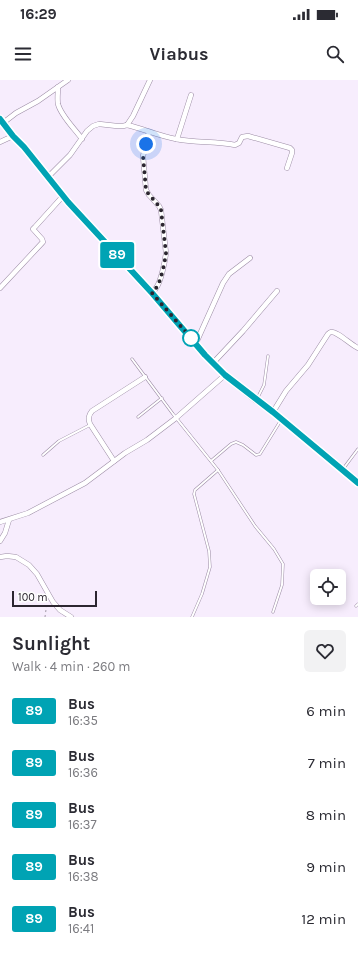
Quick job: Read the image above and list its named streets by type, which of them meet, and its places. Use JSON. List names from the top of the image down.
{
  "lines": ["bus line 89"],
  "scale_bar": "100 m",
  "page": {
    "status": "16:29",
    "header": "Viabus",
    "on_map": "89",
    "scale": "100 m",
    "heading": ["Sunlight", "Walk · 4 min · 260 m"],
    "list": [
      {
        "mark": "89",
        "name": "Bus",
        "note": "16:35",
        "value": "6 min"
      },
      {
        "mark": "89",
        "name": "Bus",
        "note": "16:36",
        "value": "7 min"
      },
      {
        "mark": "89",
        "name": "Bus",
        "note": "16:37",
        "value": "8 min"
      },
      {
        "mark": "89",
        "name": "Bus",
        "note": "16:38",
        "value": "9 min"
      },
      {
        "mark": "89",
        "name": "Bus",
        "note": "16:41",
        "value": "12 min"
      }
    ]
  }
}
